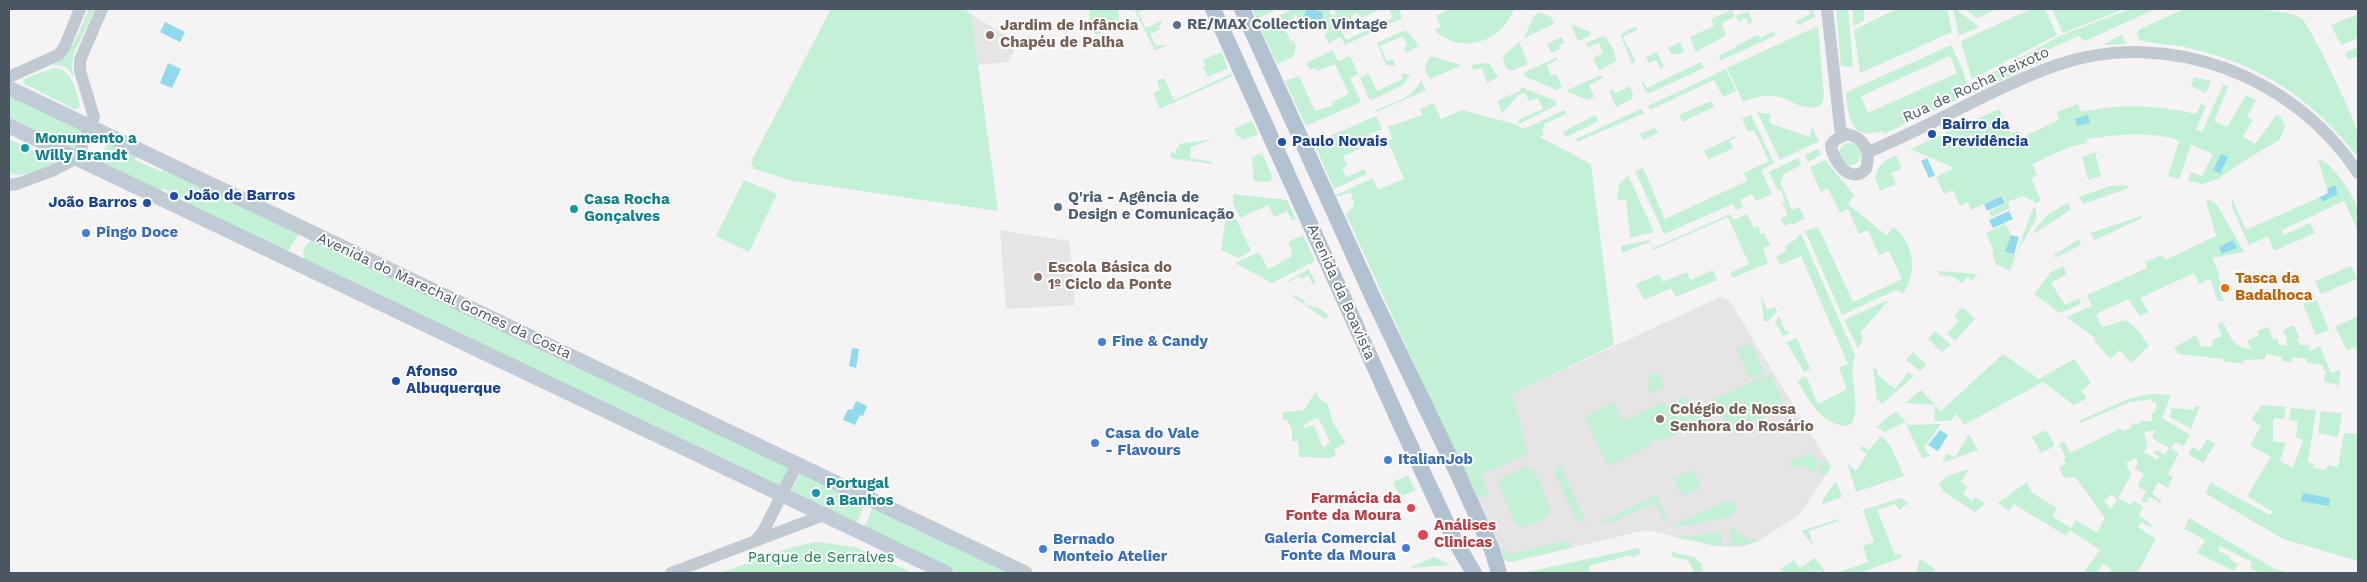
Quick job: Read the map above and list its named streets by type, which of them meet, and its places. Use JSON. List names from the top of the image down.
{
  "streets": {
    "main road": ["Avenida da Boavista", "Avenida do Marechal Gomes da Costa"],
    "street": ["Rua de Rocha Peixoto"]
  },
  "parks": ["Parque de Serralves"],
  "places": [
    "RE/MAX Collection Vintage",
    "Jardim de Infância Chapéu de Palha",
    "Bairro da Previdência",
    "Paulo Novais",
    "Monumento a Willy Brandt",
    "João de Barros",
    "João Barros",
    "Q'ria - Agência de Design e Comunicação",
    "Casa Rocha Gonçalves",
    "Pingo Doce",
    "Escola Básica do 1º Ciclo da Ponte",
    "Tasca da Badalhoca",
    "Fine & Candy",
    "Afonso Albuquerque",
    "Colégio de Nossa Senhora do Rosário",
    "Casa do Vale - Flavours",
    "ItalianJob",
    "Portugal a Banhos",
    "Farmácia da Fonte da Moura",
    "Análises Clinicas",
    "Galeria Comercial Fonte da Moura",
    "Bernado Monteio Atelier"
  ]
}
